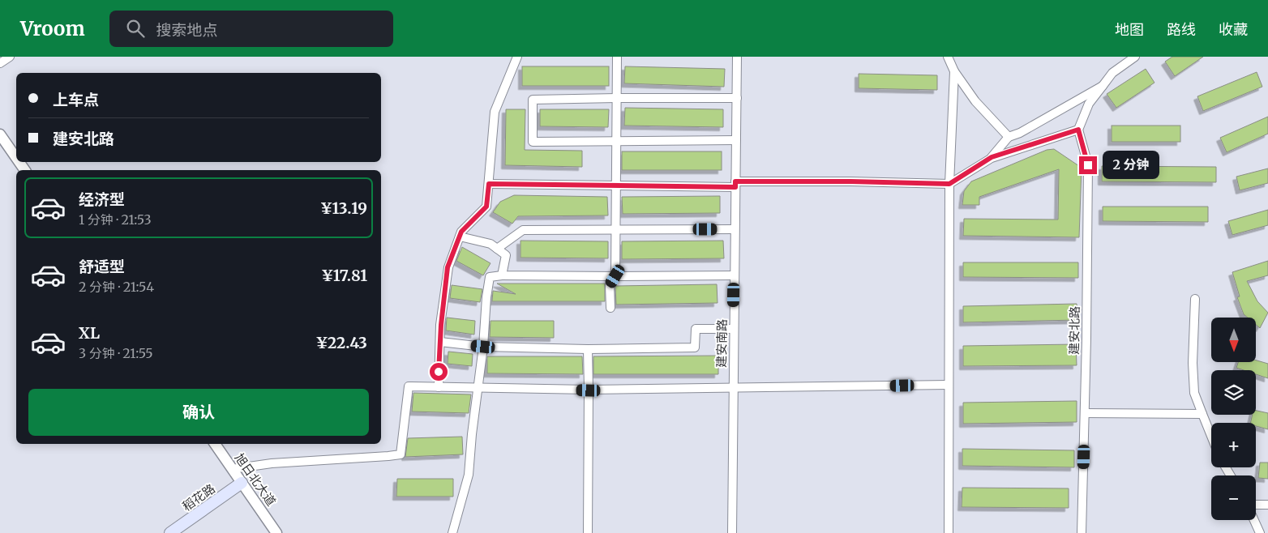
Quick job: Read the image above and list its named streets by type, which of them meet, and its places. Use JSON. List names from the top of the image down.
{
  "streets": {
    "main road": ["稻花路"],
    "street": ["建安北路", "建安南路", "旭日北大道"]
  },
  "crossings": [
    ["旭日北大道", "稻花路"]
  ],
  "north": "bottom",
  "page": {
    "header": "Vroom",
    "search": "搜索地点",
    "nav": ["地图", "路线", "收藏"],
    "banner": ["上车点", "建安北路"],
    "bubble": "2 分钟",
    "list": [
      {
        "name": "经济型",
        "note": "1 分钟 · 21:53",
        "value": "¥13.19"
      },
      {
        "name": "舒适型",
        "note": "2 分钟 · 21:54",
        "value": "¥17.81"
      },
      {
        "name": "XL",
        "note": "3 分钟 · 21:55",
        "value": "¥22.43"
      }
    ],
    "map_buttons": ["+", "−"],
    "buttons": "确认"
  }
}
